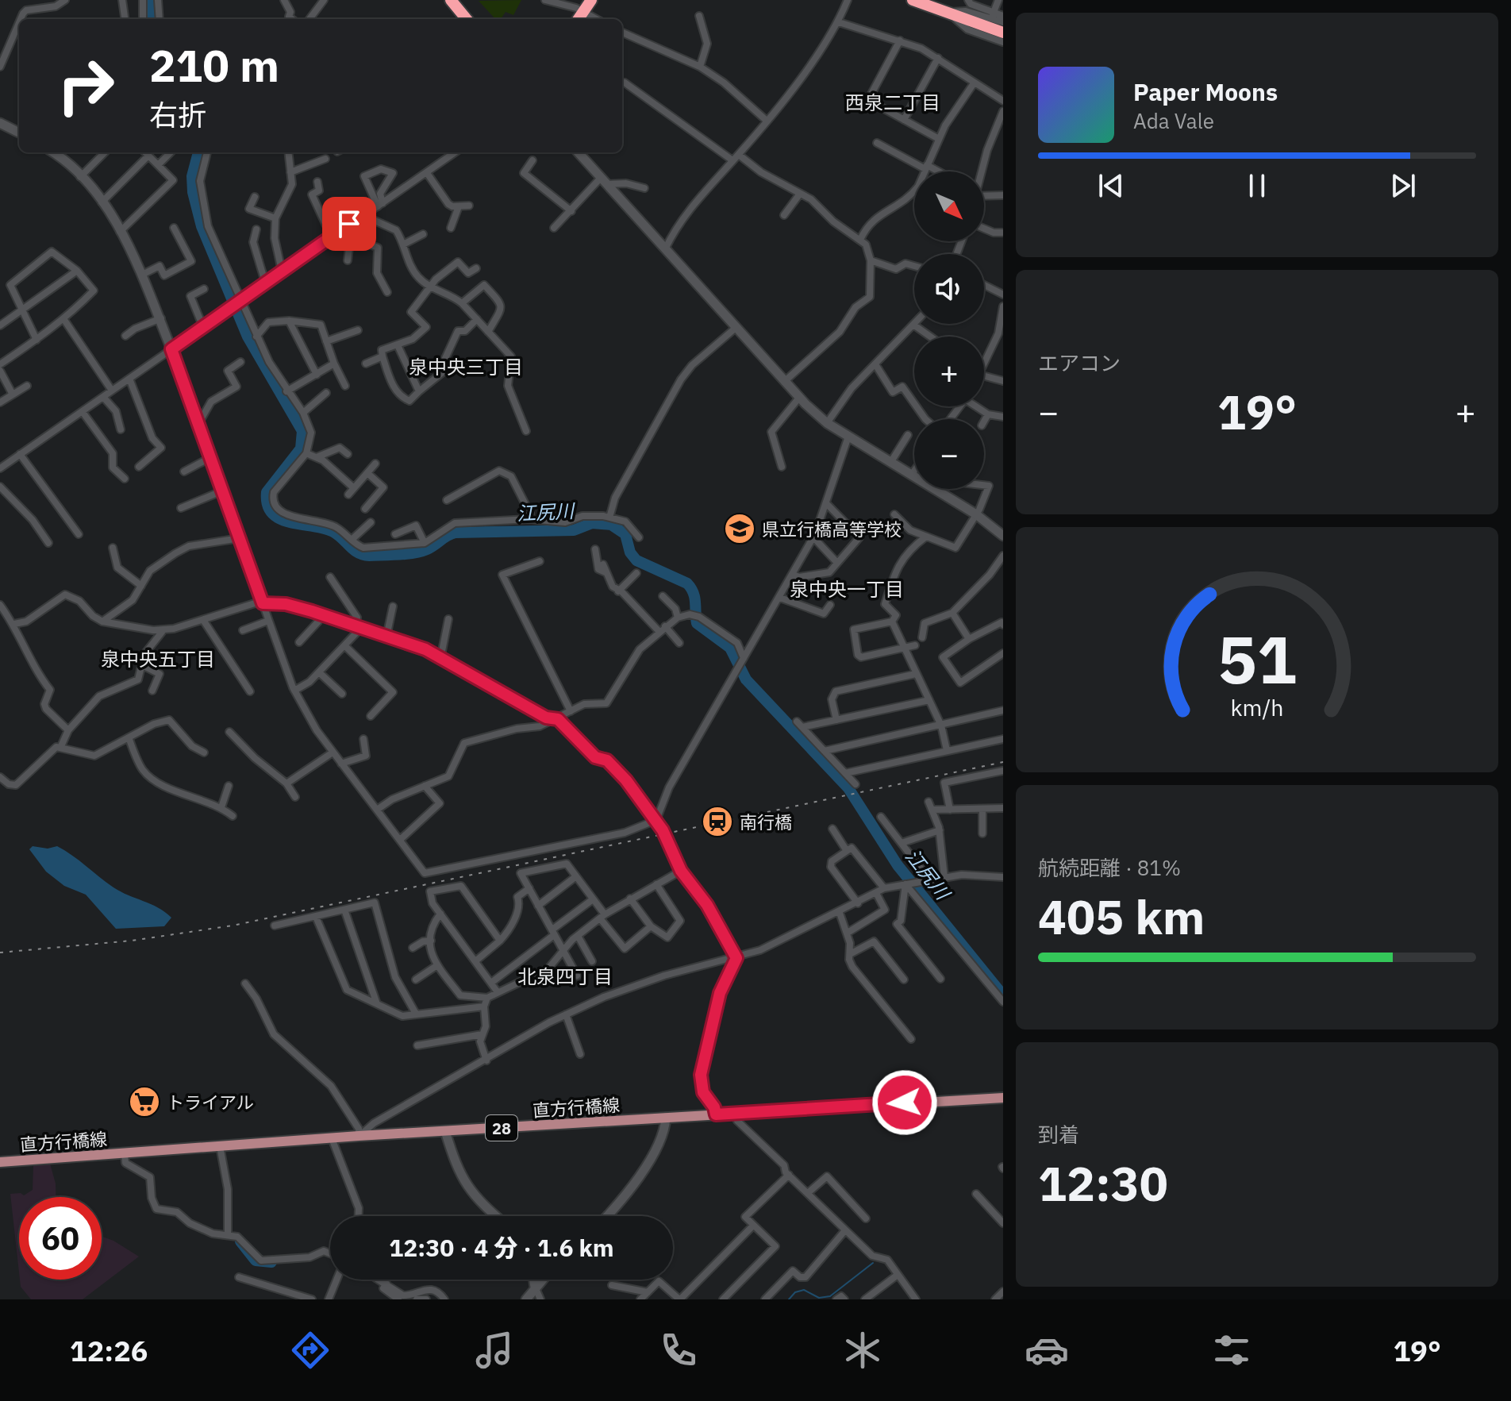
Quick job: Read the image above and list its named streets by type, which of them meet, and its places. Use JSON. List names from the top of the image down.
{
  "streets": {
    "main road": ["直方行橋線", "28"]
  },
  "districts": [
    "西泉二丁目",
    "泉中央三丁目",
    "泉中央一丁目",
    "泉中央五丁目",
    "北泉四丁目"
  ],
  "water": ["江尻川"],
  "places": {
    "school or university": ["県立行橋高等学校"],
    "station": ["南行橋"],
    "supermarket": ["トライアル"]
  },
  "north": "bottom right",
  "page": {
    "turn": ["210 m", "右折"],
    "song": ["Paper Moons", "Ada Vale"],
    "map_buttons": ["+", "−"],
    "tile": [
      "エアコン",
      ["航続距離 · 81%", "405 km"],
      ["到着", "12:30"]
    ],
    "heat": ["−", "19°", "+"],
    "limit": "60",
    "trip": "12:30 · 4 分 · 1.6 km",
    "tabs": ["12:26", "19°"],
    "gauge": ["51", "km/h"]
  }
}
